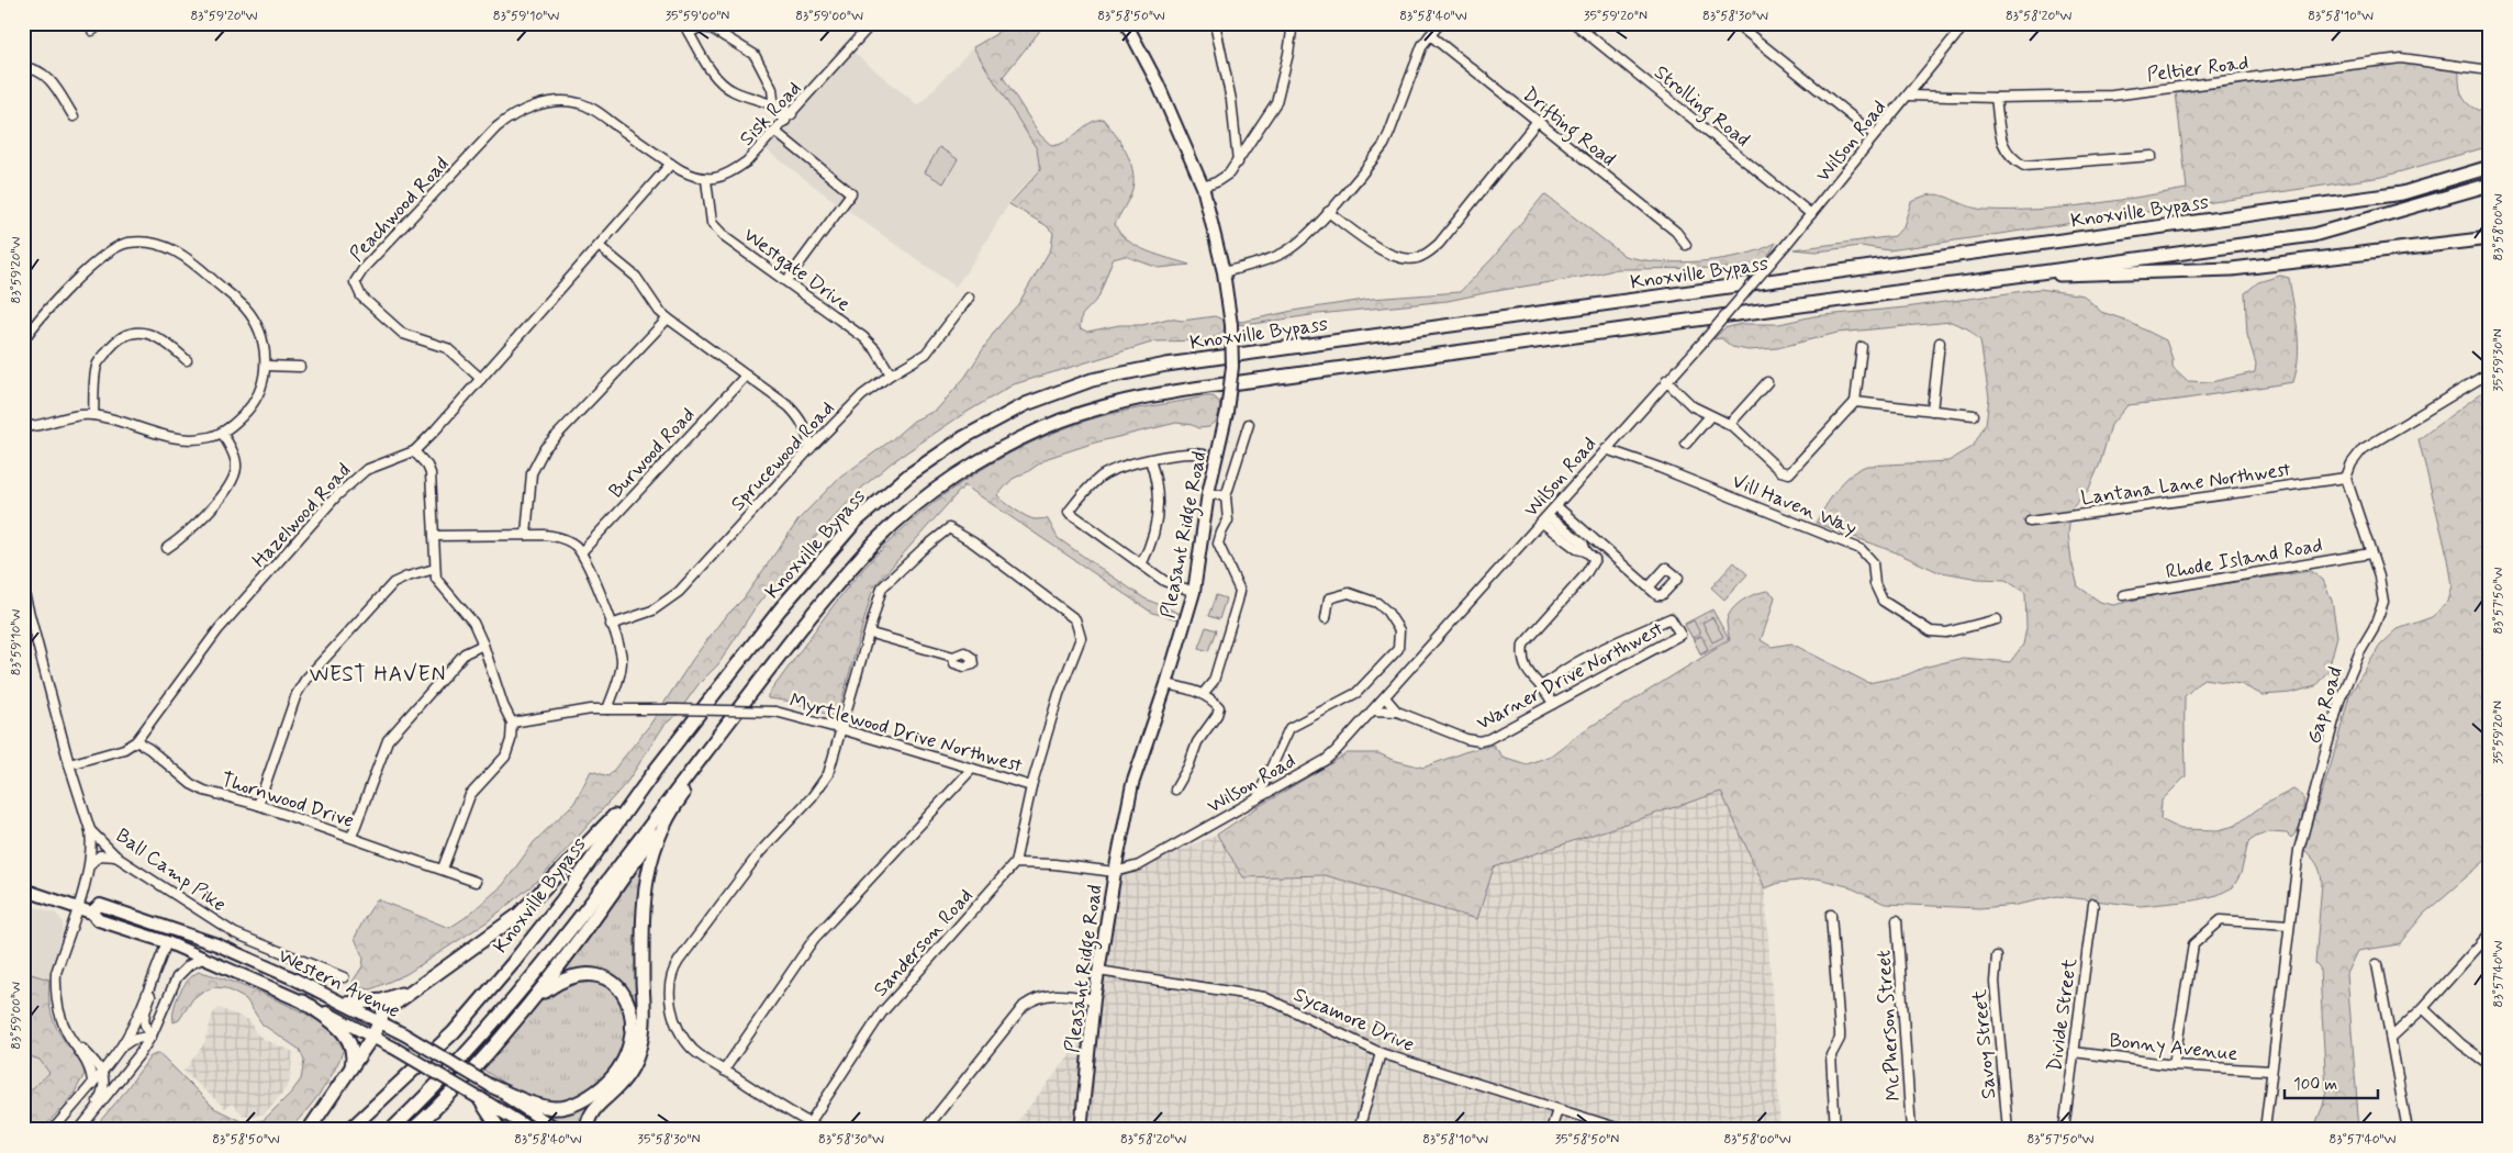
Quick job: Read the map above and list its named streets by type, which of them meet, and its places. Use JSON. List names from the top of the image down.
{
  "streets": {
    "highway": ["Knoxville Bypass"],
    "main road": ["Pleasant Ridge Road", "Western Avenue"],
    "street": [
      "Peltier Road",
      "Strolling Road",
      "Sisk Road",
      "Drifting Road",
      "Wilson Road",
      "Peachwood Road",
      "Westgate Drive",
      "Burwood Road",
      "Sprucewood Road",
      "Lantana Lane Northwest",
      "Vill Haven Way",
      "Hazelwood Road",
      "Rhode Island Road",
      "Warner Drive Northwest",
      "Gap Road",
      "Myrtlewood Drive Northwest",
      "Thornwood Drive",
      "Ball Camp Pike",
      "Sanderson Road",
      "Divide Street",
      "Sycamore Drive",
      "McPherson Street",
      "Savoy Street",
      "Bonny Avenue"
    ]
  },
  "crossings": [
    ["Peltier Road", "Wilson Road"],
    ["Strolling Road", "Wilson Road"],
    ["Sisk Road", "Westgate Drive"],
    ["Wilson Road", "Vill Haven Way"],
    ["Wilson Road", "Pleasant Ridge Road"],
    ["Wilson Road", "Warner Drive Northwest"],
    ["Peachwood Road", "Hazelwood Road"],
    ["Westgate Drive", "Sprucewood Road"],
    ["Lantana Lane Northwest", "Gap Road"],
    ["Hazelwood Road", "Thornwood Drive"],
    ["Hazelwood Road", "Ball Camp Pike"],
    ["Pleasant Ridge Road", "Sycamore Drive"],
    ["Rhode Island Road", "Gap Road"],
    ["Gap Road", "Bonny Avenue"],
    ["Divide Street", "Bonny Avenue"]
  ],
  "districts": ["WEST HAVEN"],
  "scale_bar": "100 m",
  "coordinates": [
    "83°59'20\"W",
    "83°59'10\"W",
    "35°59'00\"N",
    "83°59'00\"W",
    "83°58'50\"W",
    "83°58'40\"W",
    "35°59'20\"N",
    "83°58'30\"W",
    "83°58'20\"W",
    "83°58'10\"W",
    "83°58'00\"W",
    "35°59'30\"N",
    "83°57'50\"W",
    "83°57'40\"W",
    "35°58'30\"N",
    "35°58'50\"N"
  ]
}
